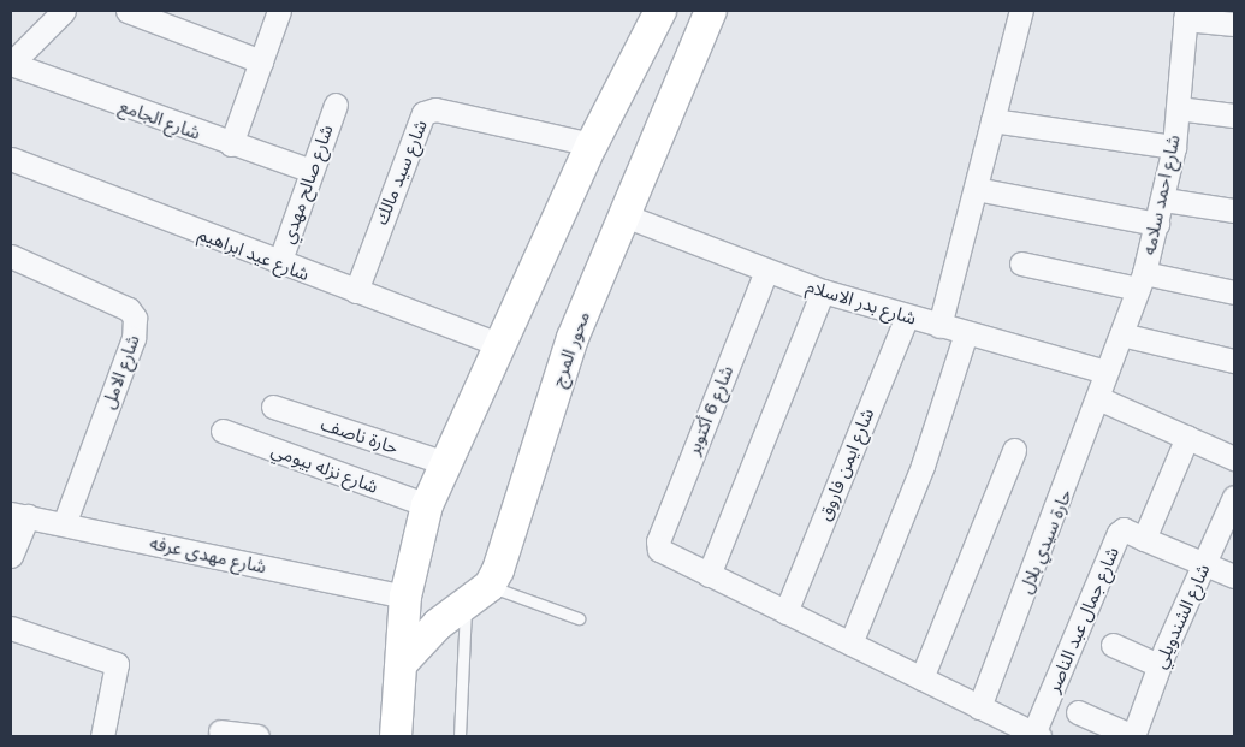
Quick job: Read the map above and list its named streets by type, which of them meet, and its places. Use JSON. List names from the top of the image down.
{
  "streets": {
    "main road": ["محور المرج"],
    "street": [
      "شارع الجامع",
      "شارع سيد مالك",
      "شارع صالح مهدي",
      "شارع احمد سلامه",
      "شارع عيد ابراهيم",
      "شارع بدر الاسلام",
      "شارع الامل",
      "شارع 6 أكتوبر",
      "حارة ناصف",
      "شارع ايمن فاروق",
      "شارع نزله بيومي",
      "حارة سيدي بلال",
      "شارع مهدى عرفه",
      "شارع الشندويلي",
      "شارع جمال عبد الناصر"
    ]
  },
  "crossings": [
    ["شارع الجامع", "شارع صالح مهدي"],
    ["شارع سيد مالك", "شارع عيد ابراهيم"],
    ["شارع صالح مهدي", "شارع عيد ابراهيم"],
    ["شارع احمد سلامه", "شارع بدر الاسلام"],
    ["شارع احمد سلامه", "حارة سيدي بلال"],
    ["شارع بدر الاسلام", "محور المرج"],
    ["شارع بدر الاسلام", "شارع 6 أكتوبر"],
    ["شارع بدر الاسلام", "شارع ايمن فاروق"],
    ["شارع بدر الاسلام", "حارة سيدي بلال"],
    ["شارع الامل", "شارع مهدى عرفه"]
  ]
}
